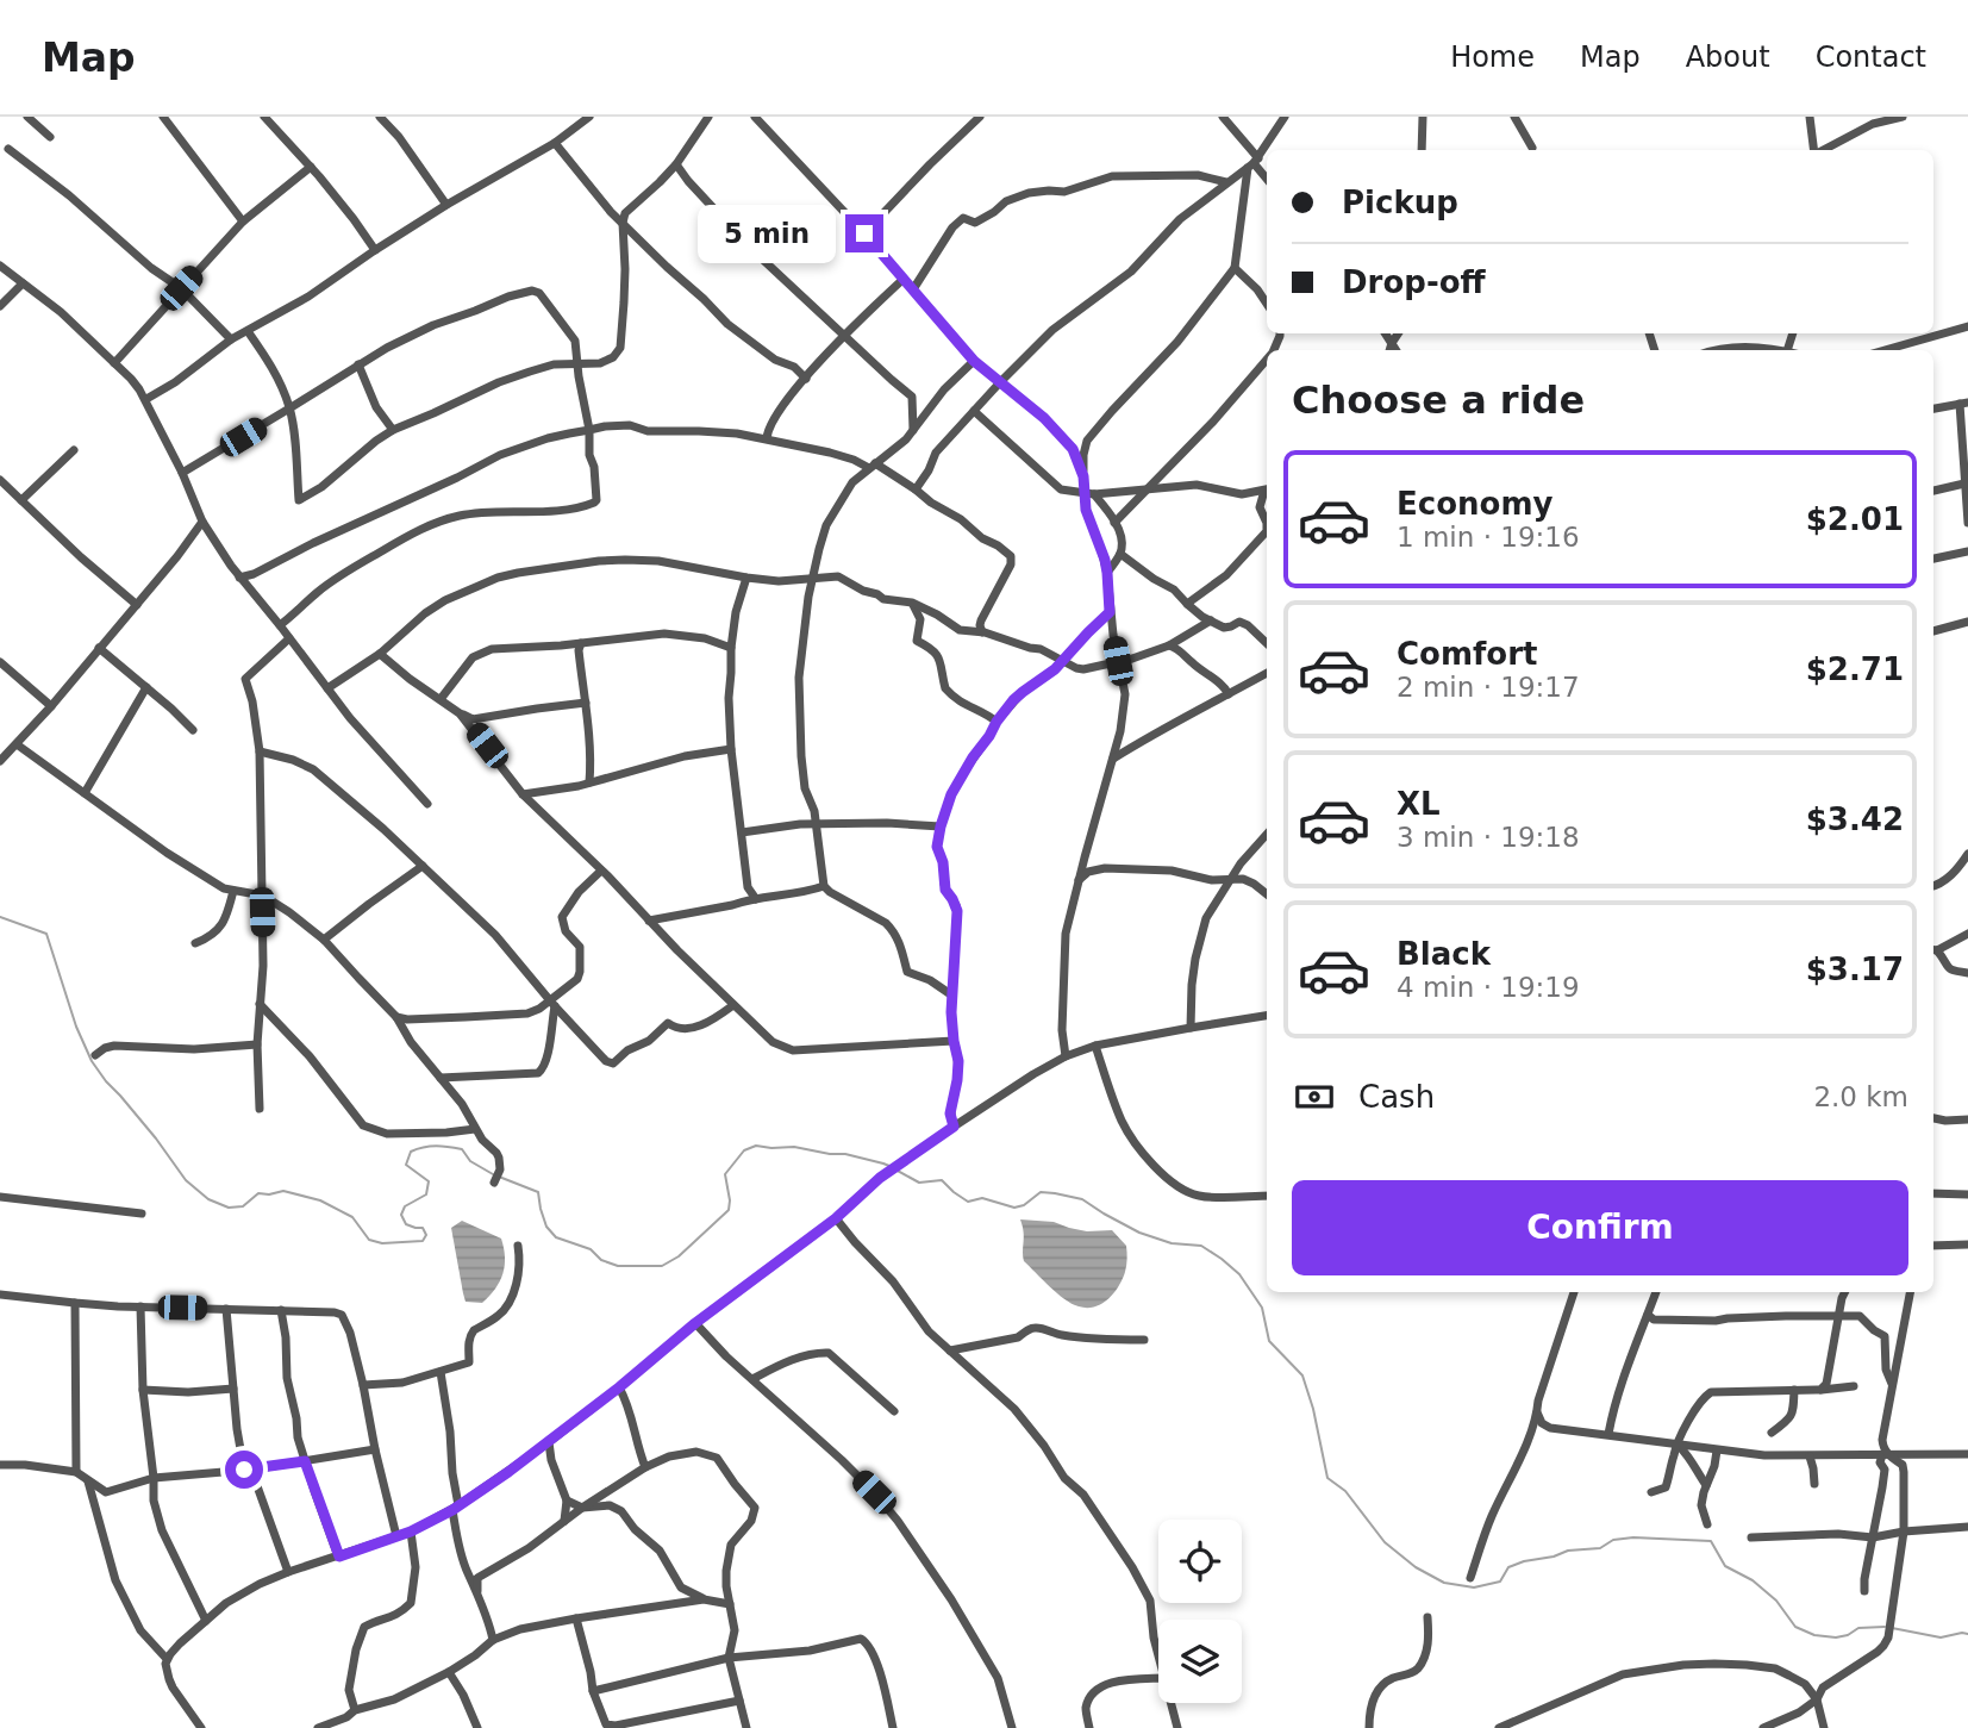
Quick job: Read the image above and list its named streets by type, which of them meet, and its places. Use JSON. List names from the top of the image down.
{
  "page": {
    "header": "Map",
    "nav": [
      "Home",
      "Map",
      "About",
      "Contact"
    ],
    "banner": ["Pickup", "Drop-off"],
    "bubble": "5 min",
    "heading": "Choose a ride",
    "list": [
      {
        "name": "Economy",
        "note": "1 min · 19:16",
        "value": "$2.01"
      },
      {
        "name": "Comfort",
        "note": "2 min · 19:17",
        "value": "$2.71"
      },
      {
        "name": "XL",
        "note": "3 min · 19:18",
        "value": "$3.42"
      },
      {
        "name": "Black",
        "note": "4 min · 19:19",
        "value": "$3.17"
      }
    ],
    "pay": ["Cash", "2.0 km"],
    "buttons": "Confirm"
  }
}
